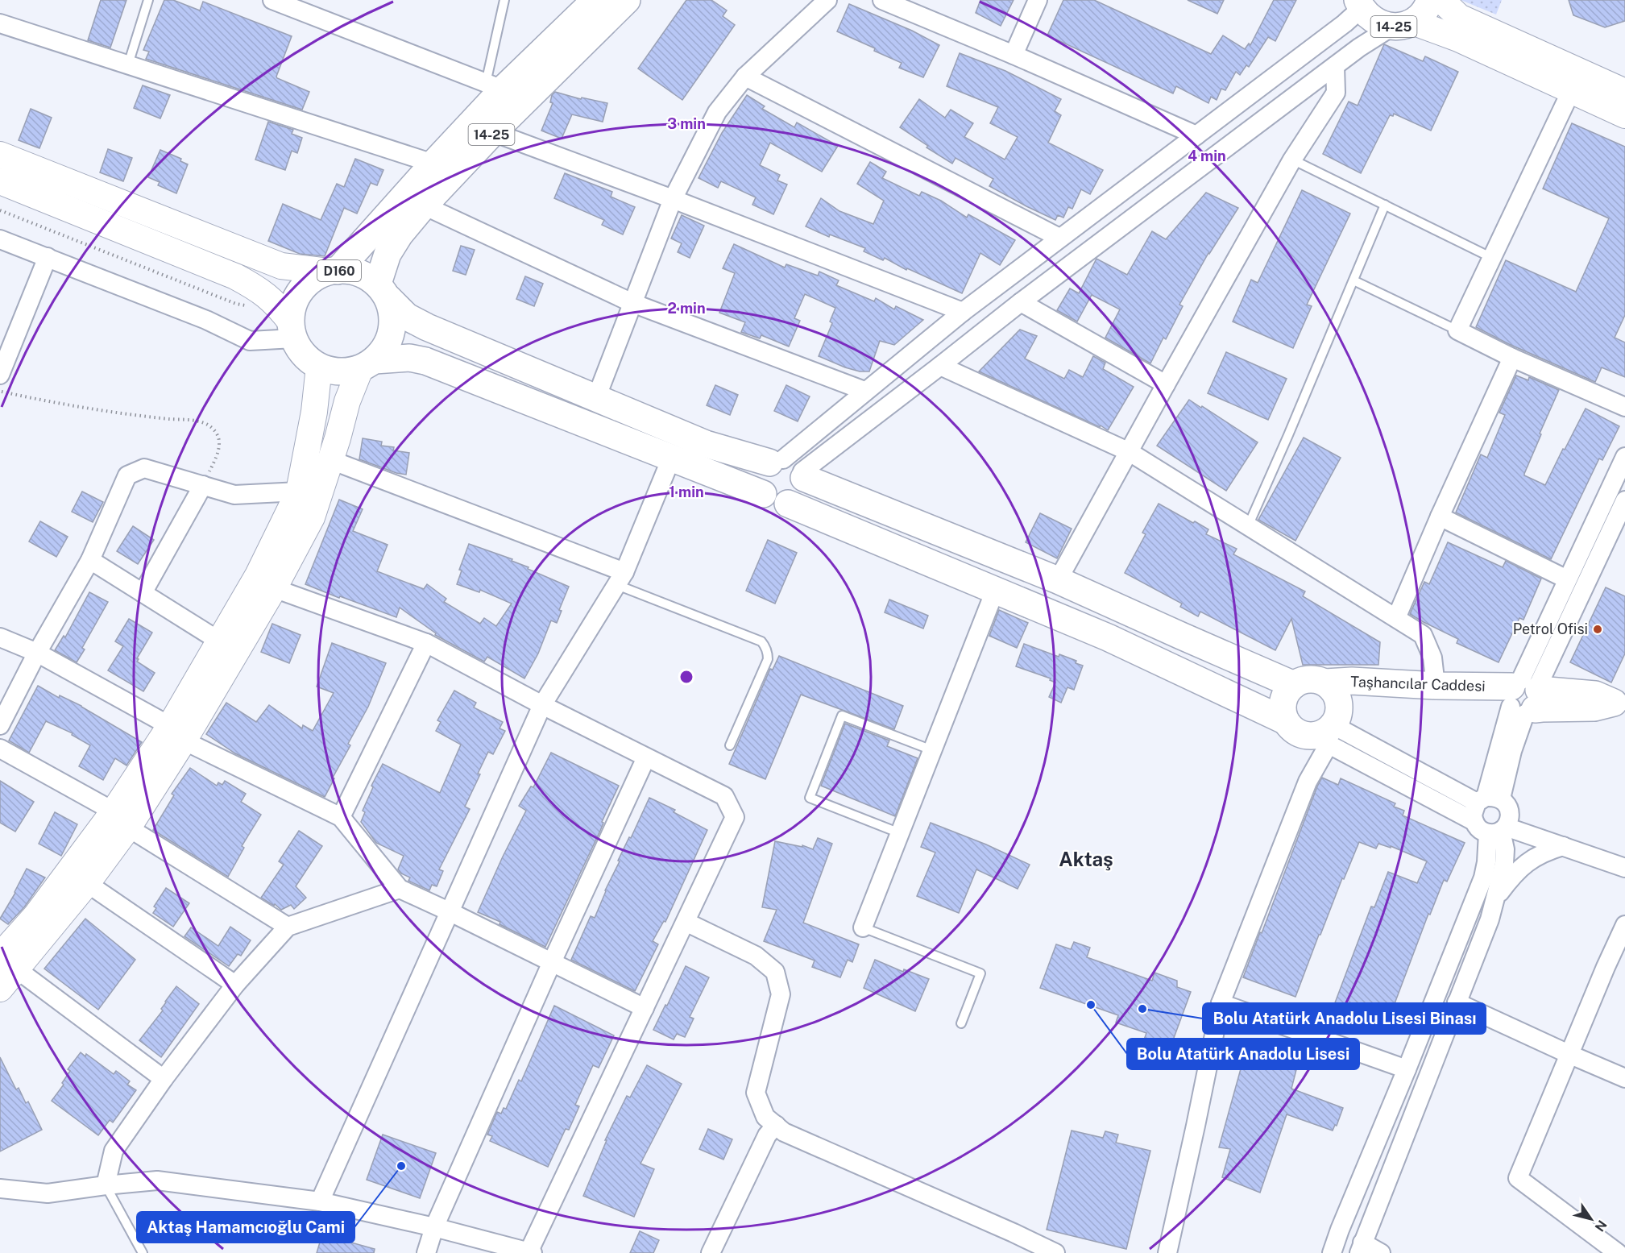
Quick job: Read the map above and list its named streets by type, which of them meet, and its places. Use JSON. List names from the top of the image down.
{
  "streets": {
    "main road": ["14-25", "D160", "Taşhancılar Caddesi"]
  },
  "crossings": [
    ["14-25", "D160"]
  ],
  "districts": ["Aktaş"],
  "places": [
    "Petrol Ofisi",
    "Bolu Atatürk Anadolu Lisesi",
    "Bolu Atatürk Anadolu Lisesi Binası",
    "Aktaş Hamamcıoğlu Cami"
  ],
  "north": "bottom right",
  "rings": [
    "3 min",
    "4 min",
    "2 min",
    "1 min"
  ]
}
